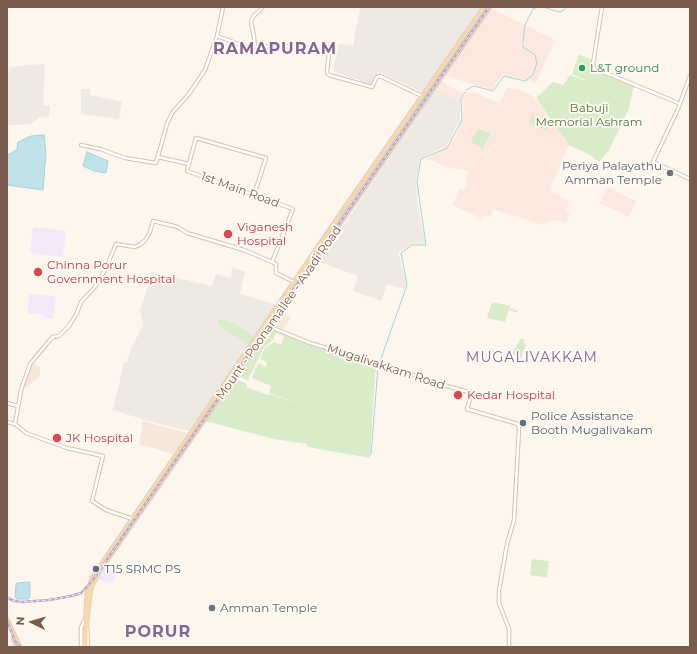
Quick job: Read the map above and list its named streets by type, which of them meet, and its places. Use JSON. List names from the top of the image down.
{
  "streets": {
    "main road": ["Mount - Poonamallee - Avadi Road"],
    "street": ["1st Main Road", "Mugalivakkam Road"]
  },
  "crossings": [
    ["Mount - Poonamallee - Avadi Road", "Mugalivakkam Road"]
  ],
  "districts": ["RAMAPURAM", "MUGALIVAKKAM", "PORUR"],
  "parks": ["Babuji Memorial Ashram"],
  "places": [
    "L&T ground",
    "Periya Palayathu Amman Temple",
    "Viganesh Hospital",
    "Chinna Porur Government Hospital",
    "Kedar Hospital",
    "Police Assistance Booth Mugalivakam",
    "JK Hospital",
    "T15 SRMC PS",
    "Amman Temple"
  ],
  "north": "left"
}
